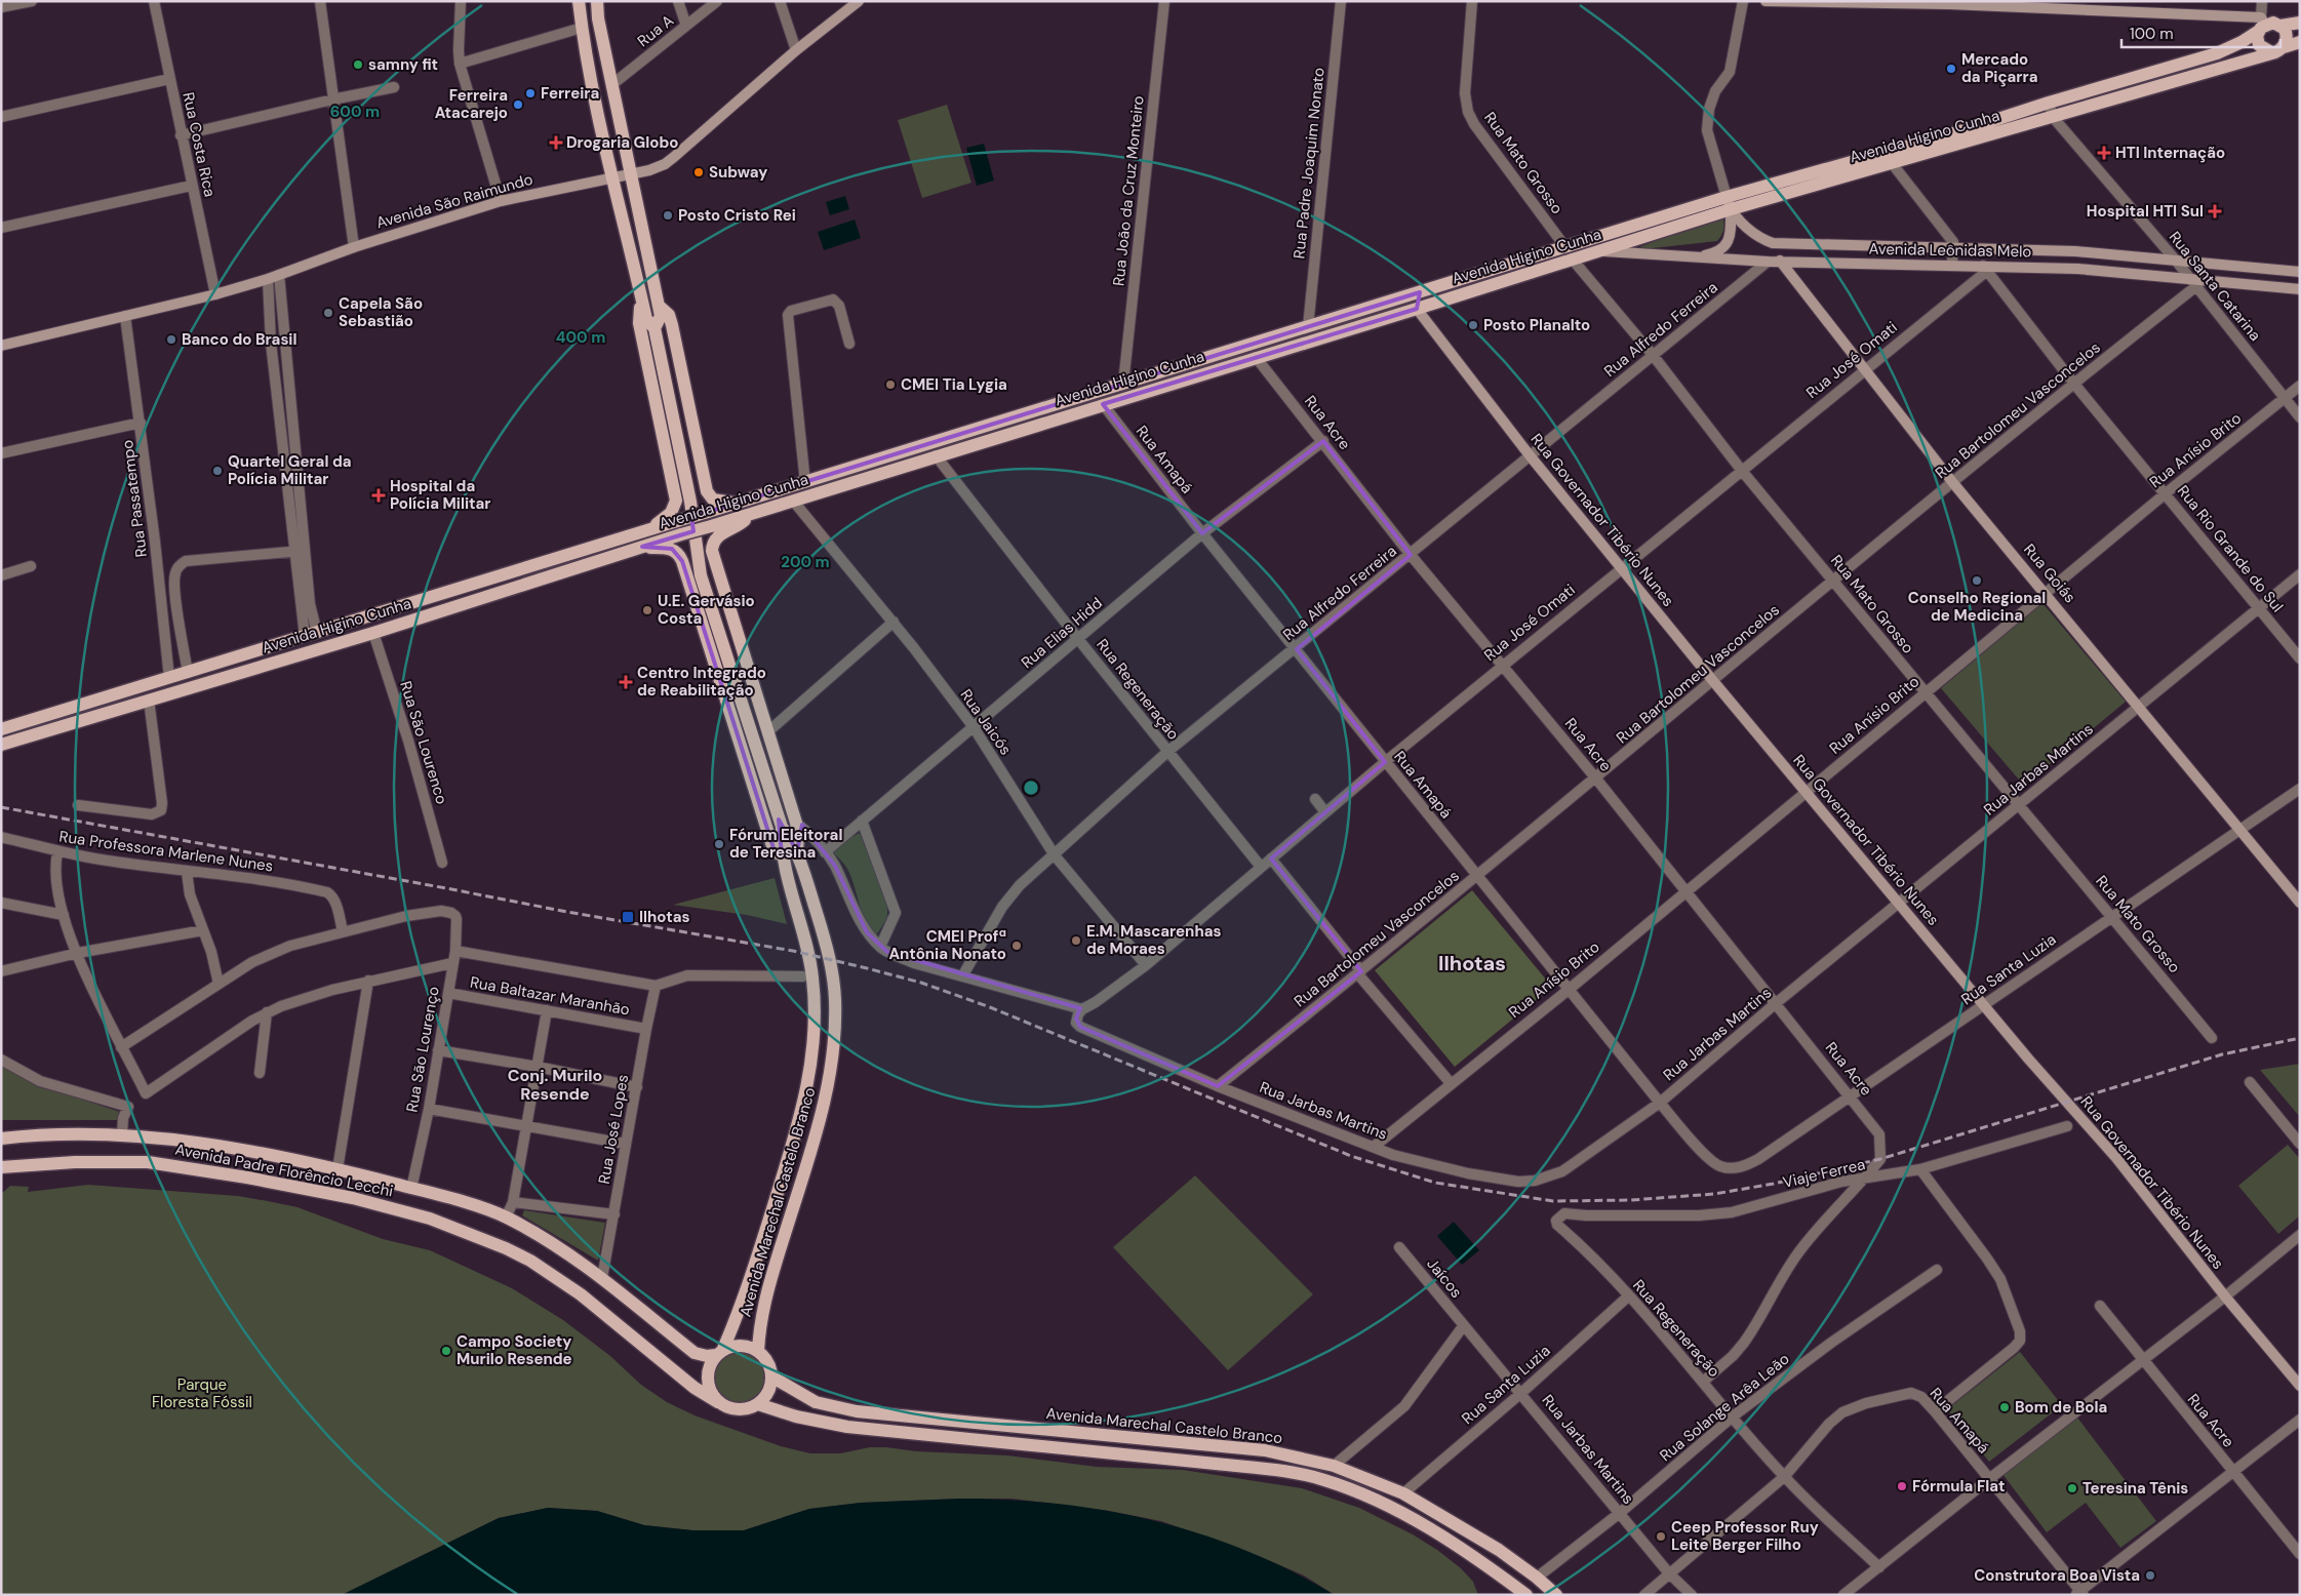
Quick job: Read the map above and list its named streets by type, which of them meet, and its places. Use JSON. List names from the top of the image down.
{
  "streets": {
    "main road": ["Avenida Higino Cunha", "Avenida Padre Florêncio Lecchi", "Avenida Marechal Castelo Branco"],
    "street": [
      "Rua A",
      "Rua Costa Rica",
      "Rua Padre Joaquim Nonato",
      "Rua Mato Grosso",
      "Rua João da Cruz Monteiro",
      "Avenida São Raimundo",
      "Avenida Leônidas Melo",
      "Rua Santa Catarina",
      "Rua Alfredo Ferreira",
      "Rua José Omati",
      "Rua Bartolomeu Vasconcelos",
      "Rua Acre",
      "Rua Anísio Brito",
      "Rua Amapá",
      "Rua Passatempo",
      "Rua Governador Tibério Nunes",
      "Rua Rio Grande do Sul",
      "Rua Goiás",
      "Rua Elias Hidd",
      "Rua Regeneração",
      "Rua Jaicós",
      "Rua São Lourenco",
      "Rua Jarbas Martins",
      "Rua Professora Marlene Nunes",
      "Rua Santa Luzia",
      "Rua Baltazar Maranhão",
      "Rua São Lourenço",
      "Rua José Lopes",
      "Viaje Ferrea",
      "Jaícos",
      "Rua Solange Arêa Leão"
    ]
  },
  "crossings": [
    ["Avenida Higino Cunha", "Rua Padre Joaquim Nonato"],
    ["Avenida Higino Cunha", "Rua Mato Grosso"],
    ["Avenida Higino Cunha", "Rua João da Cruz Monteiro"],
    ["Avenida Higino Cunha", "Avenida Leônidas Melo"],
    ["Avenida Higino Cunha", "Rua Santa Catarina"],
    ["Avenida Higino Cunha", "Rua Acre"],
    ["Avenida Higino Cunha", "Rua Amapá"],
    ["Avenida Higino Cunha", "Rua Passatempo"],
    ["Avenida Higino Cunha", "Rua Governador Tibério Nunes"],
    ["Avenida Higino Cunha", "Rua Regeneração"],
    ["Avenida Higino Cunha", "Rua Jaicós"],
    ["Avenida Higino Cunha", "Rua São Lourenco"],
    ["Rua Costa Rica", "Avenida São Raimundo"],
    ["Rua Mato Grosso", "Rua Alfredo Ferreira"],
    ["Rua Mato Grosso", "Rua José Omati"],
    ["Rua Mato Grosso", "Rua Bartolomeu Vasconcelos"],
    ["Rua Mato Grosso", "Rua Anísio Brito"],
    ["Rua Mato Grosso", "Rua Jarbas Martins"],
    ["Rua Mato Grosso", "Rua Santa Luzia"],
    ["Avenida São Raimundo", "Rua Passatempo"],
    ["Avenida Leônidas Melo", "Rua Santa Catarina"],
    ["Avenida Leônidas Melo", "Rua Alfredo Ferreira"],
    ["Avenida Leônidas Melo", "Rua José Omati"],
    ["Avenida Leônidas Melo", "Rua Bartolomeu Vasconcelos"],
    ["Avenida Leônidas Melo", "Rua Rio Grande do Sul"],
    ["Avenida Leônidas Melo", "Rua Goiás"],
    ["Rua Santa Catarina", "Rua Bartolomeu Vasconcelos"],
    ["Rua Santa Catarina", "Rua Anísio Brito"],
    ["Rua Alfredo Ferreira", "Rua Acre"],
    ["Rua Alfredo Ferreira", "Rua Amapá"],
    ["Rua Alfredo Ferreira", "Rua Governador Tibério Nunes"],
    ["Rua Alfredo Ferreira", "Rua Regeneração"],
    ["Rua Alfredo Ferreira", "Rua Jaicós"],
    ["Rua José Omati", "Rua Acre"],
    ["Rua José Omati", "Rua Amapá"],
    ["Rua José Omati", "Rua Governador Tibério Nunes"],
    ["Rua José Omati", "Rua Rio Grande do Sul"],
    ["Rua José Omati", "Rua Goiás"],
    ["Rua José Omati", "Rua Regeneração"],
    ["Rua José Omati", "Rua Jaicós"],
    ["Rua José Omati", "Rua Jarbas Martins"],
    ["Rua Bartolomeu Vasconcelos", "Rua Acre"],
    ["Rua Bartolomeu Vasconcelos", "Rua Amapá"],
    ["Rua Bartolomeu Vasconcelos", "Rua Governador Tibério Nunes"],
    ["Rua Bartolomeu Vasconcelos", "Rua Rio Grande do Sul"],
    ["Rua Bartolomeu Vasconcelos", "Rua Goiás"],
    ["Rua Bartolomeu Vasconcelos", "Rua Jarbas Martins"],
    ["Rua Acre", "Rua Anísio Brito"],
    ["Rua Acre", "Rua Elias Hidd"],
    ["Rua Acre", "Rua Jarbas Martins"],
    ["Rua Acre", "Rua Santa Luzia"],
    ["Rua Acre", "Viaje Ferrea"],
    ["Rua Anísio Brito", "Rua Amapá"],
    ["Rua Anísio Brito", "Rua Governador Tibério Nunes"],
    ["Rua Anísio Brito", "Rua Rio Grande do Sul"],
    ["Rua Anísio Brito", "Rua Goiás"],
    ["Rua Anísio Brito", "Rua Jarbas Martins"],
    ["Rua Amapá", "Rua Elias Hidd"],
    ["Rua Amapá", "Rua Regeneração"],
    ["Rua Amapá", "Rua Jarbas Martins"],
    ["Rua Amapá", "Rua Santa Luzia"],
    ["Rua Governador Tibério Nunes", "Rua Jarbas Martins"],
    ["Rua Governador Tibério Nunes", "Rua Santa Luzia"],
    ["Rua Rio Grande do Sul", "Rua Jarbas Martins"],
    ["Rua Goiás", "Rua Jarbas Martins"],
    ["Rua Goiás", "Rua Santa Luzia"],
    ["Rua Elias Hidd", "Rua Regeneração"],
    ["Rua Elias Hidd", "Rua Jaicós"],
    ["Rua Regeneração", "Rua Santa Luzia"],
    ["Rua Regeneração", "Viaje Ferrea"],
    ["Rua Regeneração", "Rua Solange Arêa Leão"],
    ["Rua Jarbas Martins", "Rua Santa Luzia"],
    ["Rua Jarbas Martins", "Jaícos"],
    ["Rua Jarbas Martins", "Rua Solange Arêa Leão"],
    ["Rua Professora Marlene Nunes", "Rua São Lourenço"],
    ["Rua Santa Luzia", "Avenida Marechal Castelo Branco"],
    ["Rua Baltazar Maranhão", "Rua São Lourenço"],
    ["Rua Baltazar Maranhão", "Rua José Lopes"],
    ["Rua São Lourenço", "Avenida Padre Florêncio Lecchi"],
    ["Rua José Lopes", "Avenida Padre Florêncio Lecchi"],
    ["Avenida Padre Florêncio Lecchi", "Avenida Marechal Castelo Branco"],
    ["Avenida Marechal Castelo Branco", "Rua Solange Arêa Leão"]
  ],
  "districts": ["Ilhotas", "Conj. Murilo Resende"],
  "parks": ["Parque Floresta Fóssil"],
  "places": {
    "other": [
      "samny fit",
      "Mercado da Piçarra",
      "Ferreira",
      "Ferreira Atacarejo",
      "Subway",
      "Posto Cristo Rei",
      "Capela São Sebastião",
      "Posto Planalto",
      "Banco do Brasil",
      "CMEI Tia Lygia",
      "Quartel Geral da Polícia Militar",
      "Conselho Regional de Medicina",
      "U.E. Gervásio Costa",
      "Fórum Eleitoral de Teresina",
      "E.M. Mascarenhas de Moraes",
      "CMEI Profª Antônia Nonato",
      "Campo Society Murilo Resende",
      "Bom de Bola",
      "Fórmula Flat",
      "Teresina Tênis",
      "Ceep Professor Ruy Leite Berger Filho",
      "Construtora Boa Vista"
    ],
    "health": [
      "Drogaria Globo",
      "HTI Internação",
      "Hospital HTI Sul",
      "Hospital da Polícia Militar",
      "Centro Integrado de Reabilitação"
    ],
    "transit": ["Ilhotas"]
  },
  "scale_bar": "100 m",
  "rings": ["600 m", "400 m", "200 m"]
}
